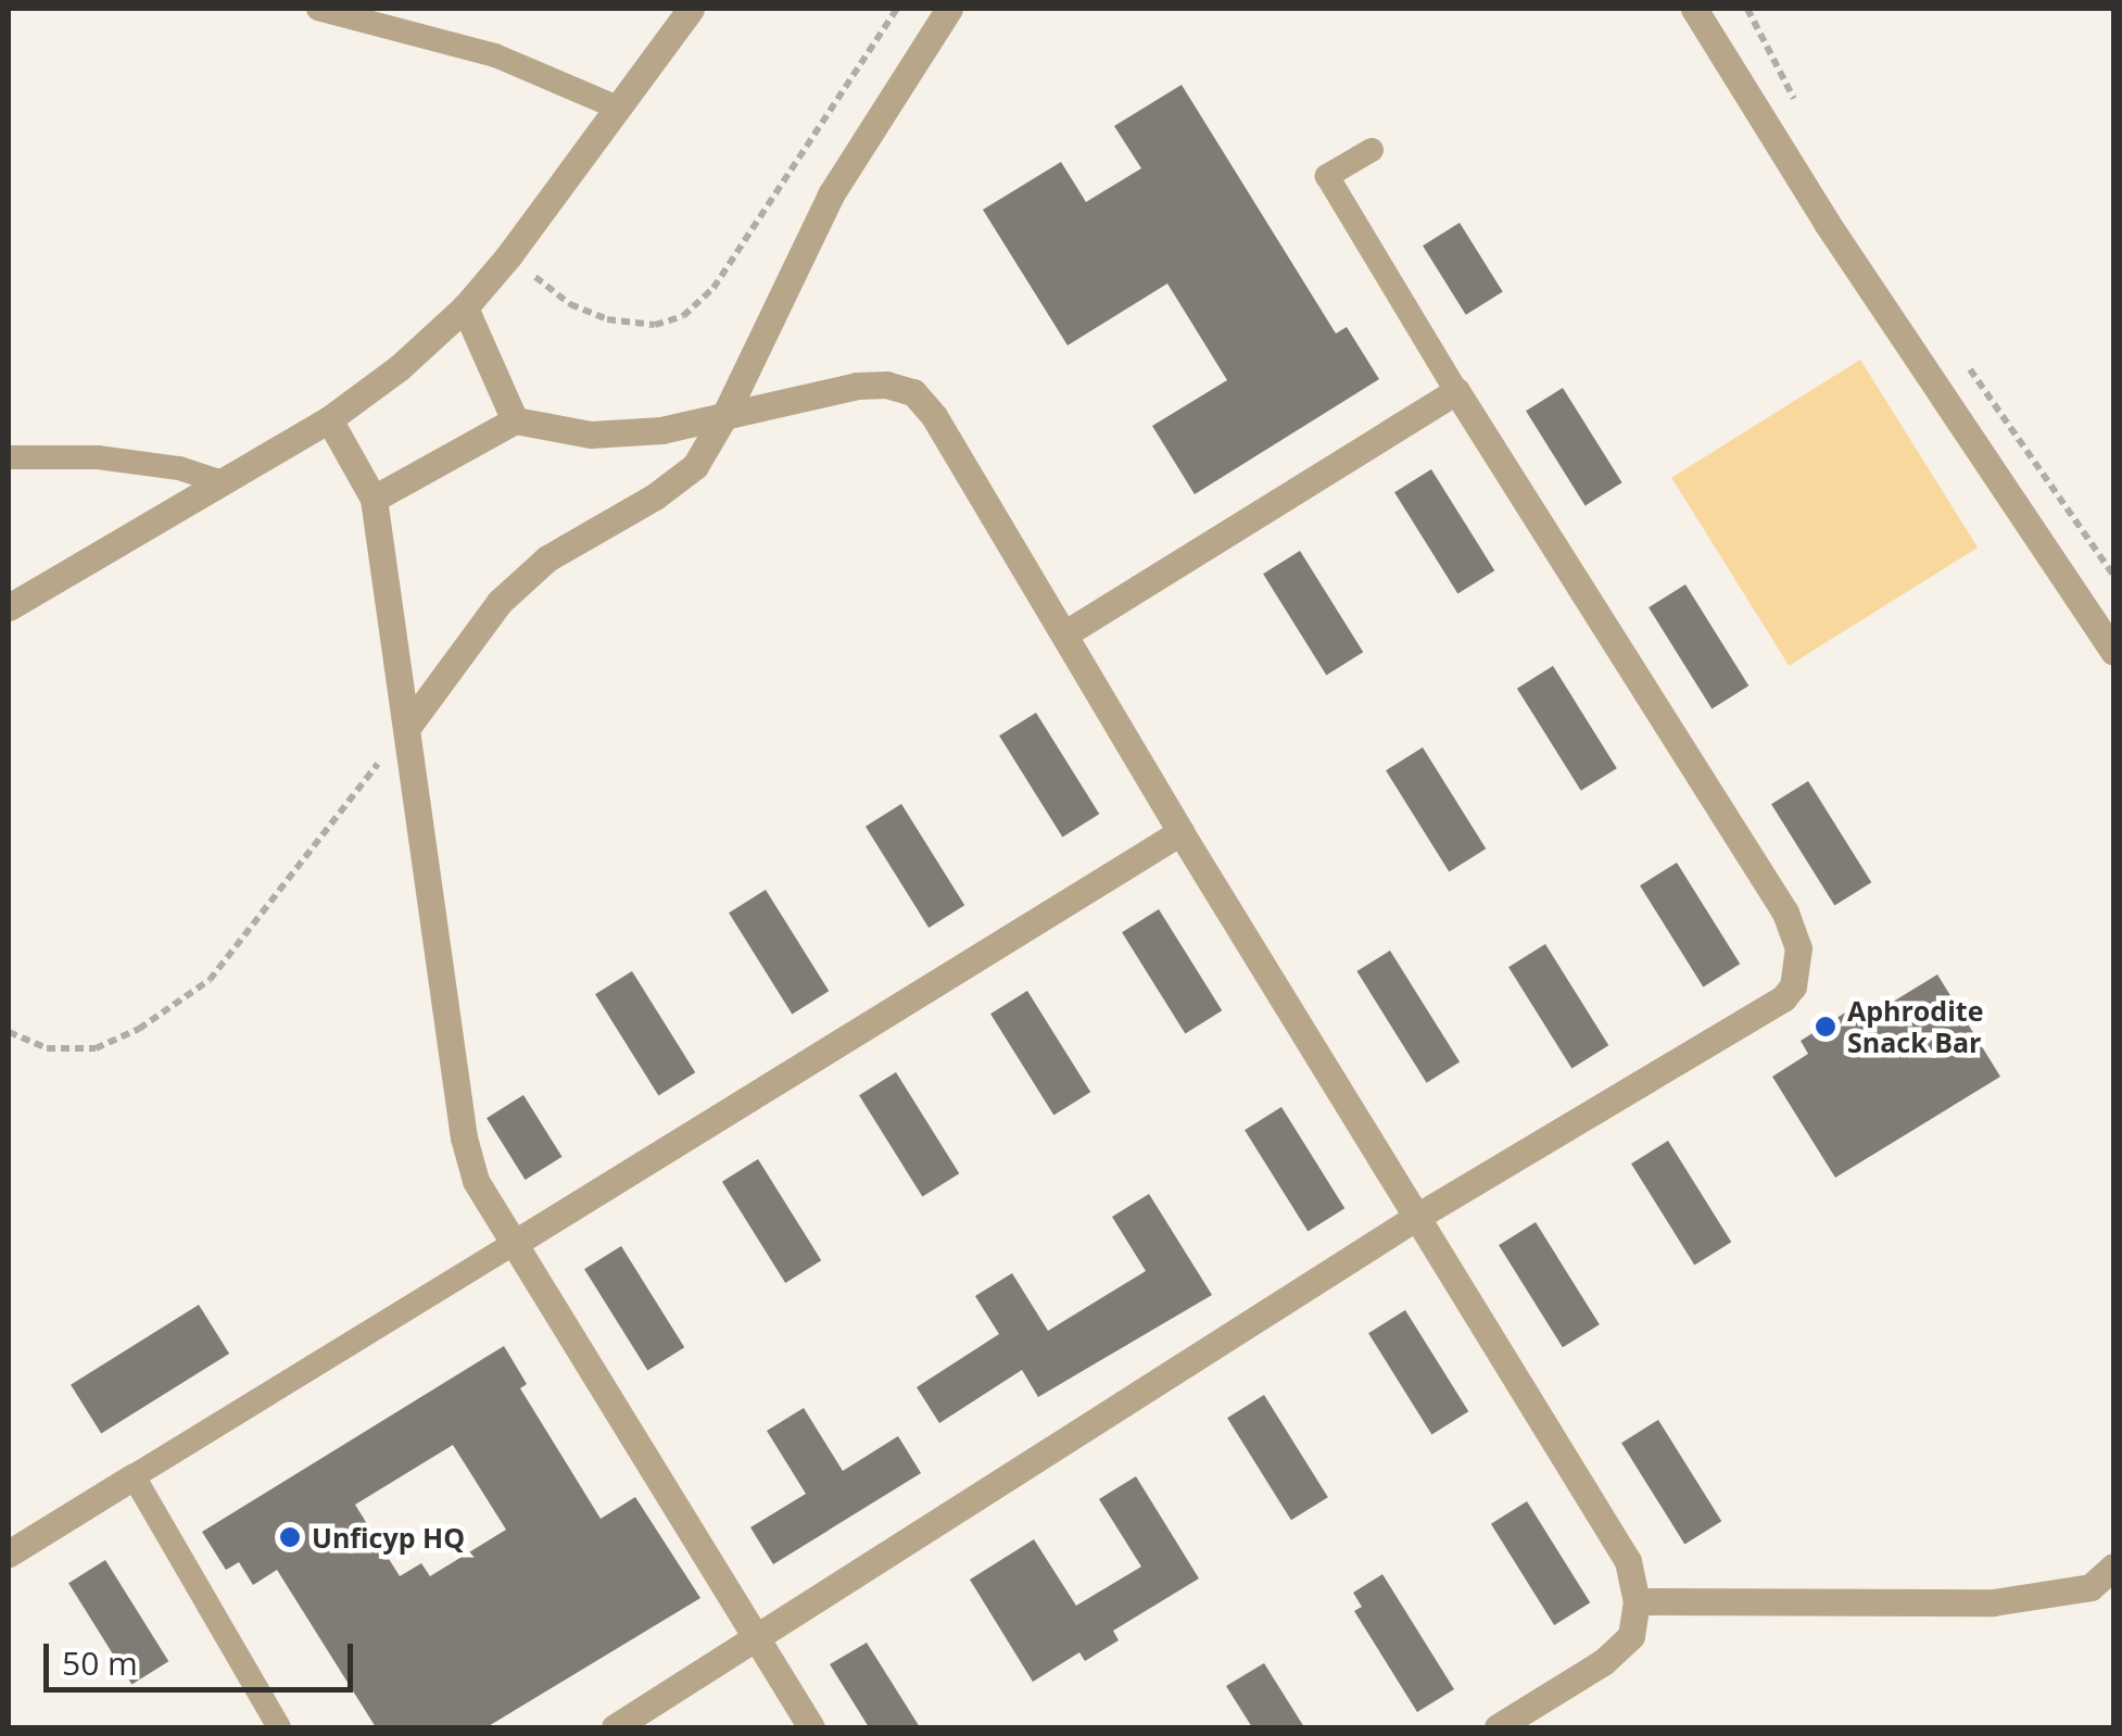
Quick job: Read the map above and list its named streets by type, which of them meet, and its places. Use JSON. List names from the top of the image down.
{
  "places": ["Aphrodite Snack Bar", "Unficyp HQ"],
  "scale_bar": "50 m"
}
